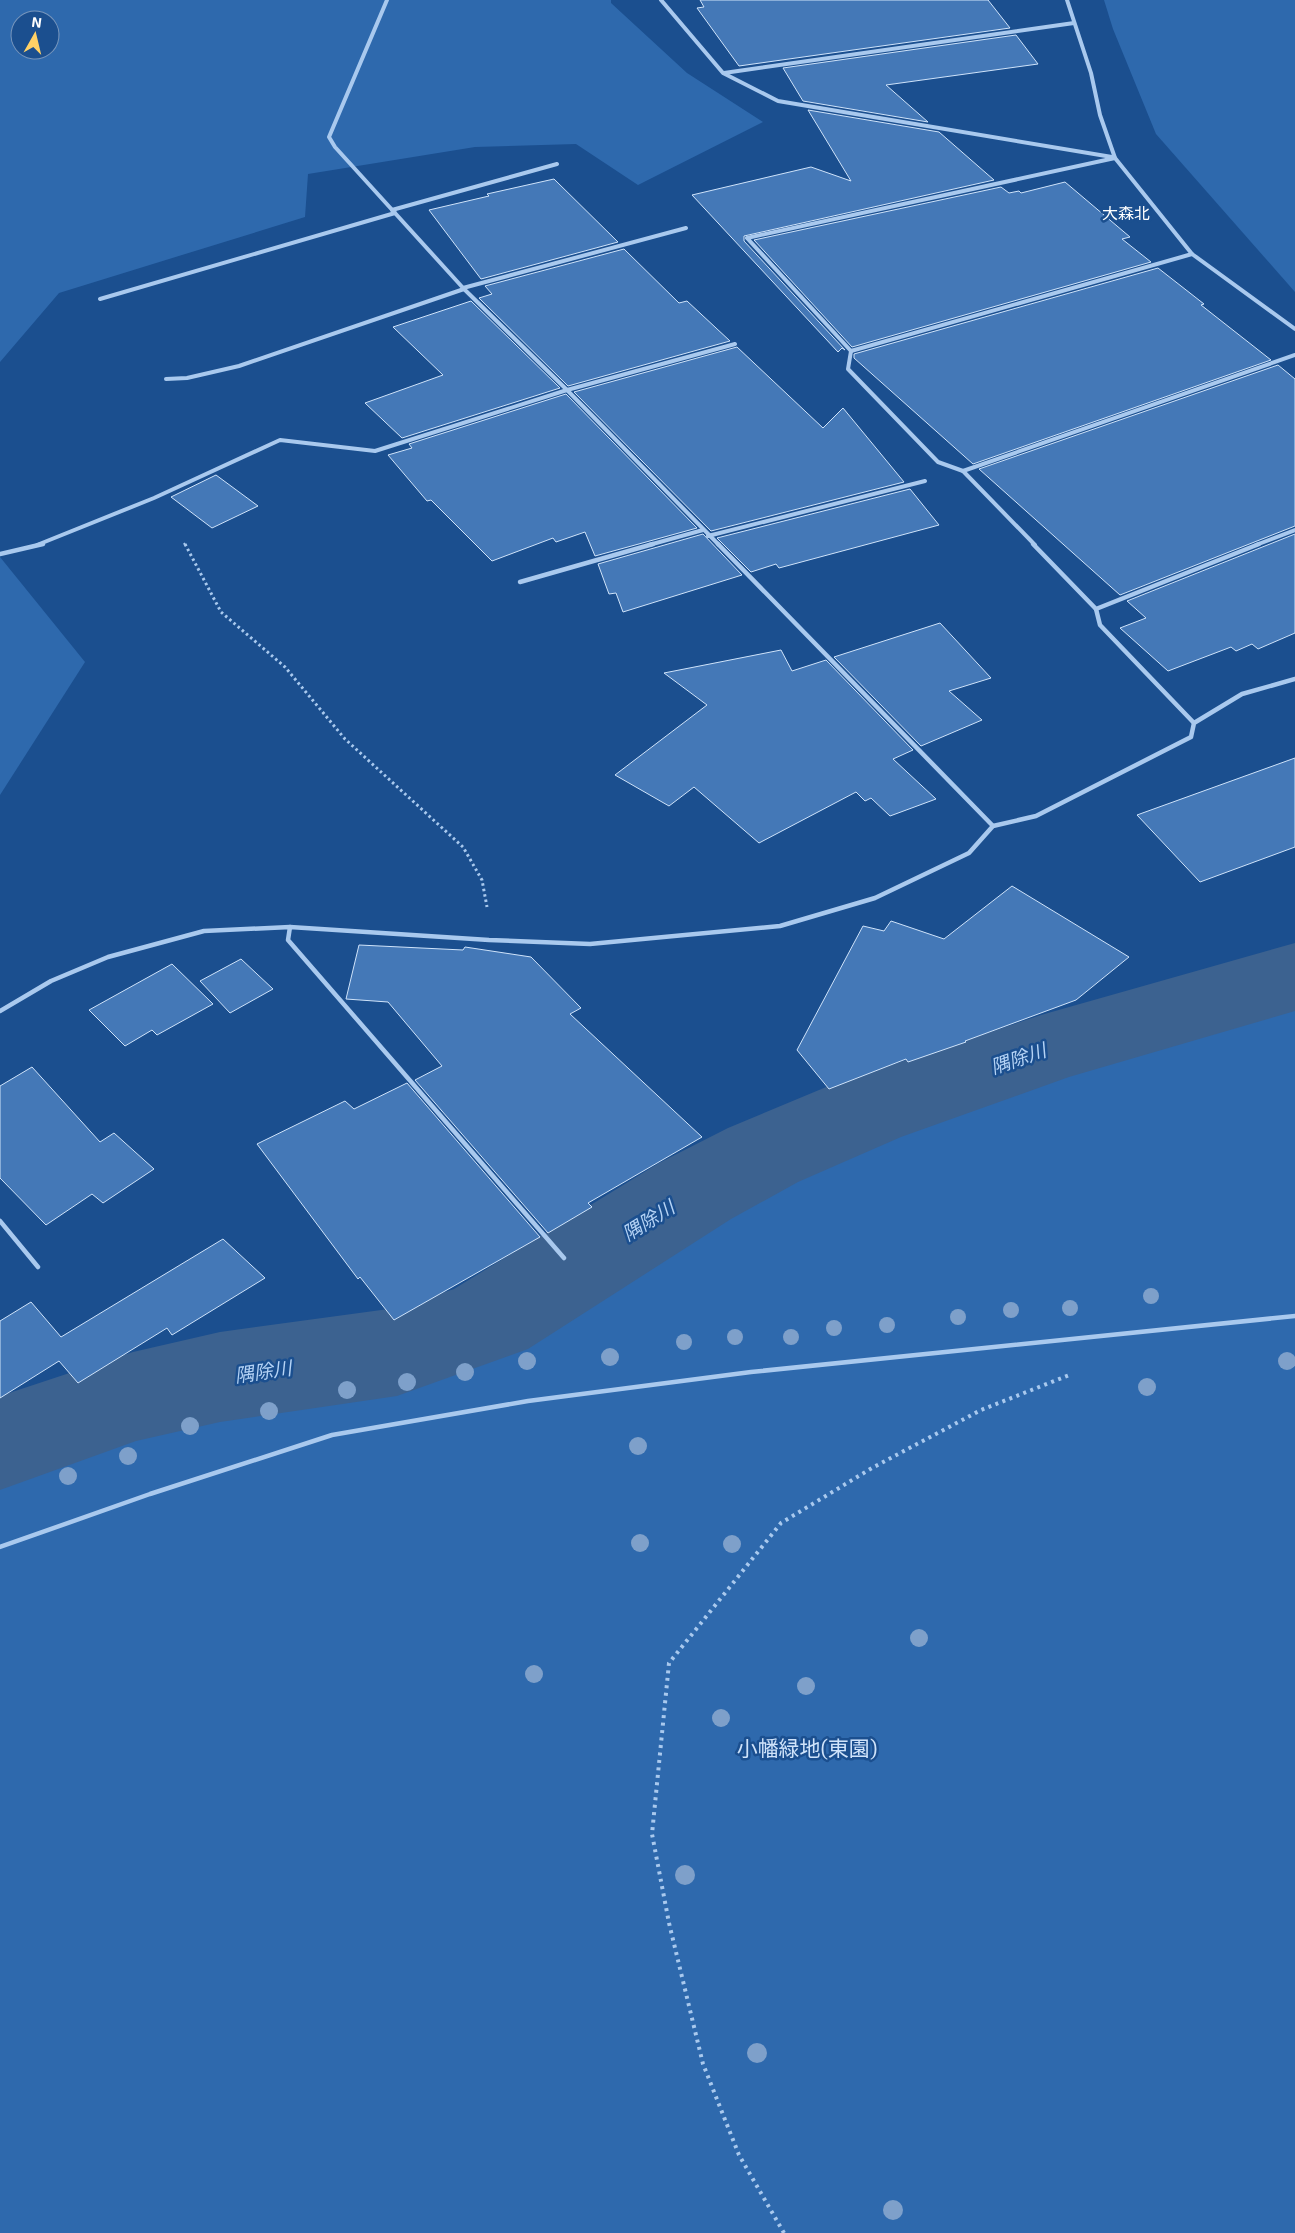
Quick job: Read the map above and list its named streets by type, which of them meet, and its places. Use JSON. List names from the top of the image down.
{
  "districts": ["大森北"],
  "water": ["隅除川"],
  "parks": ["小幡緑地(東園)"],
  "north": "top"
}
